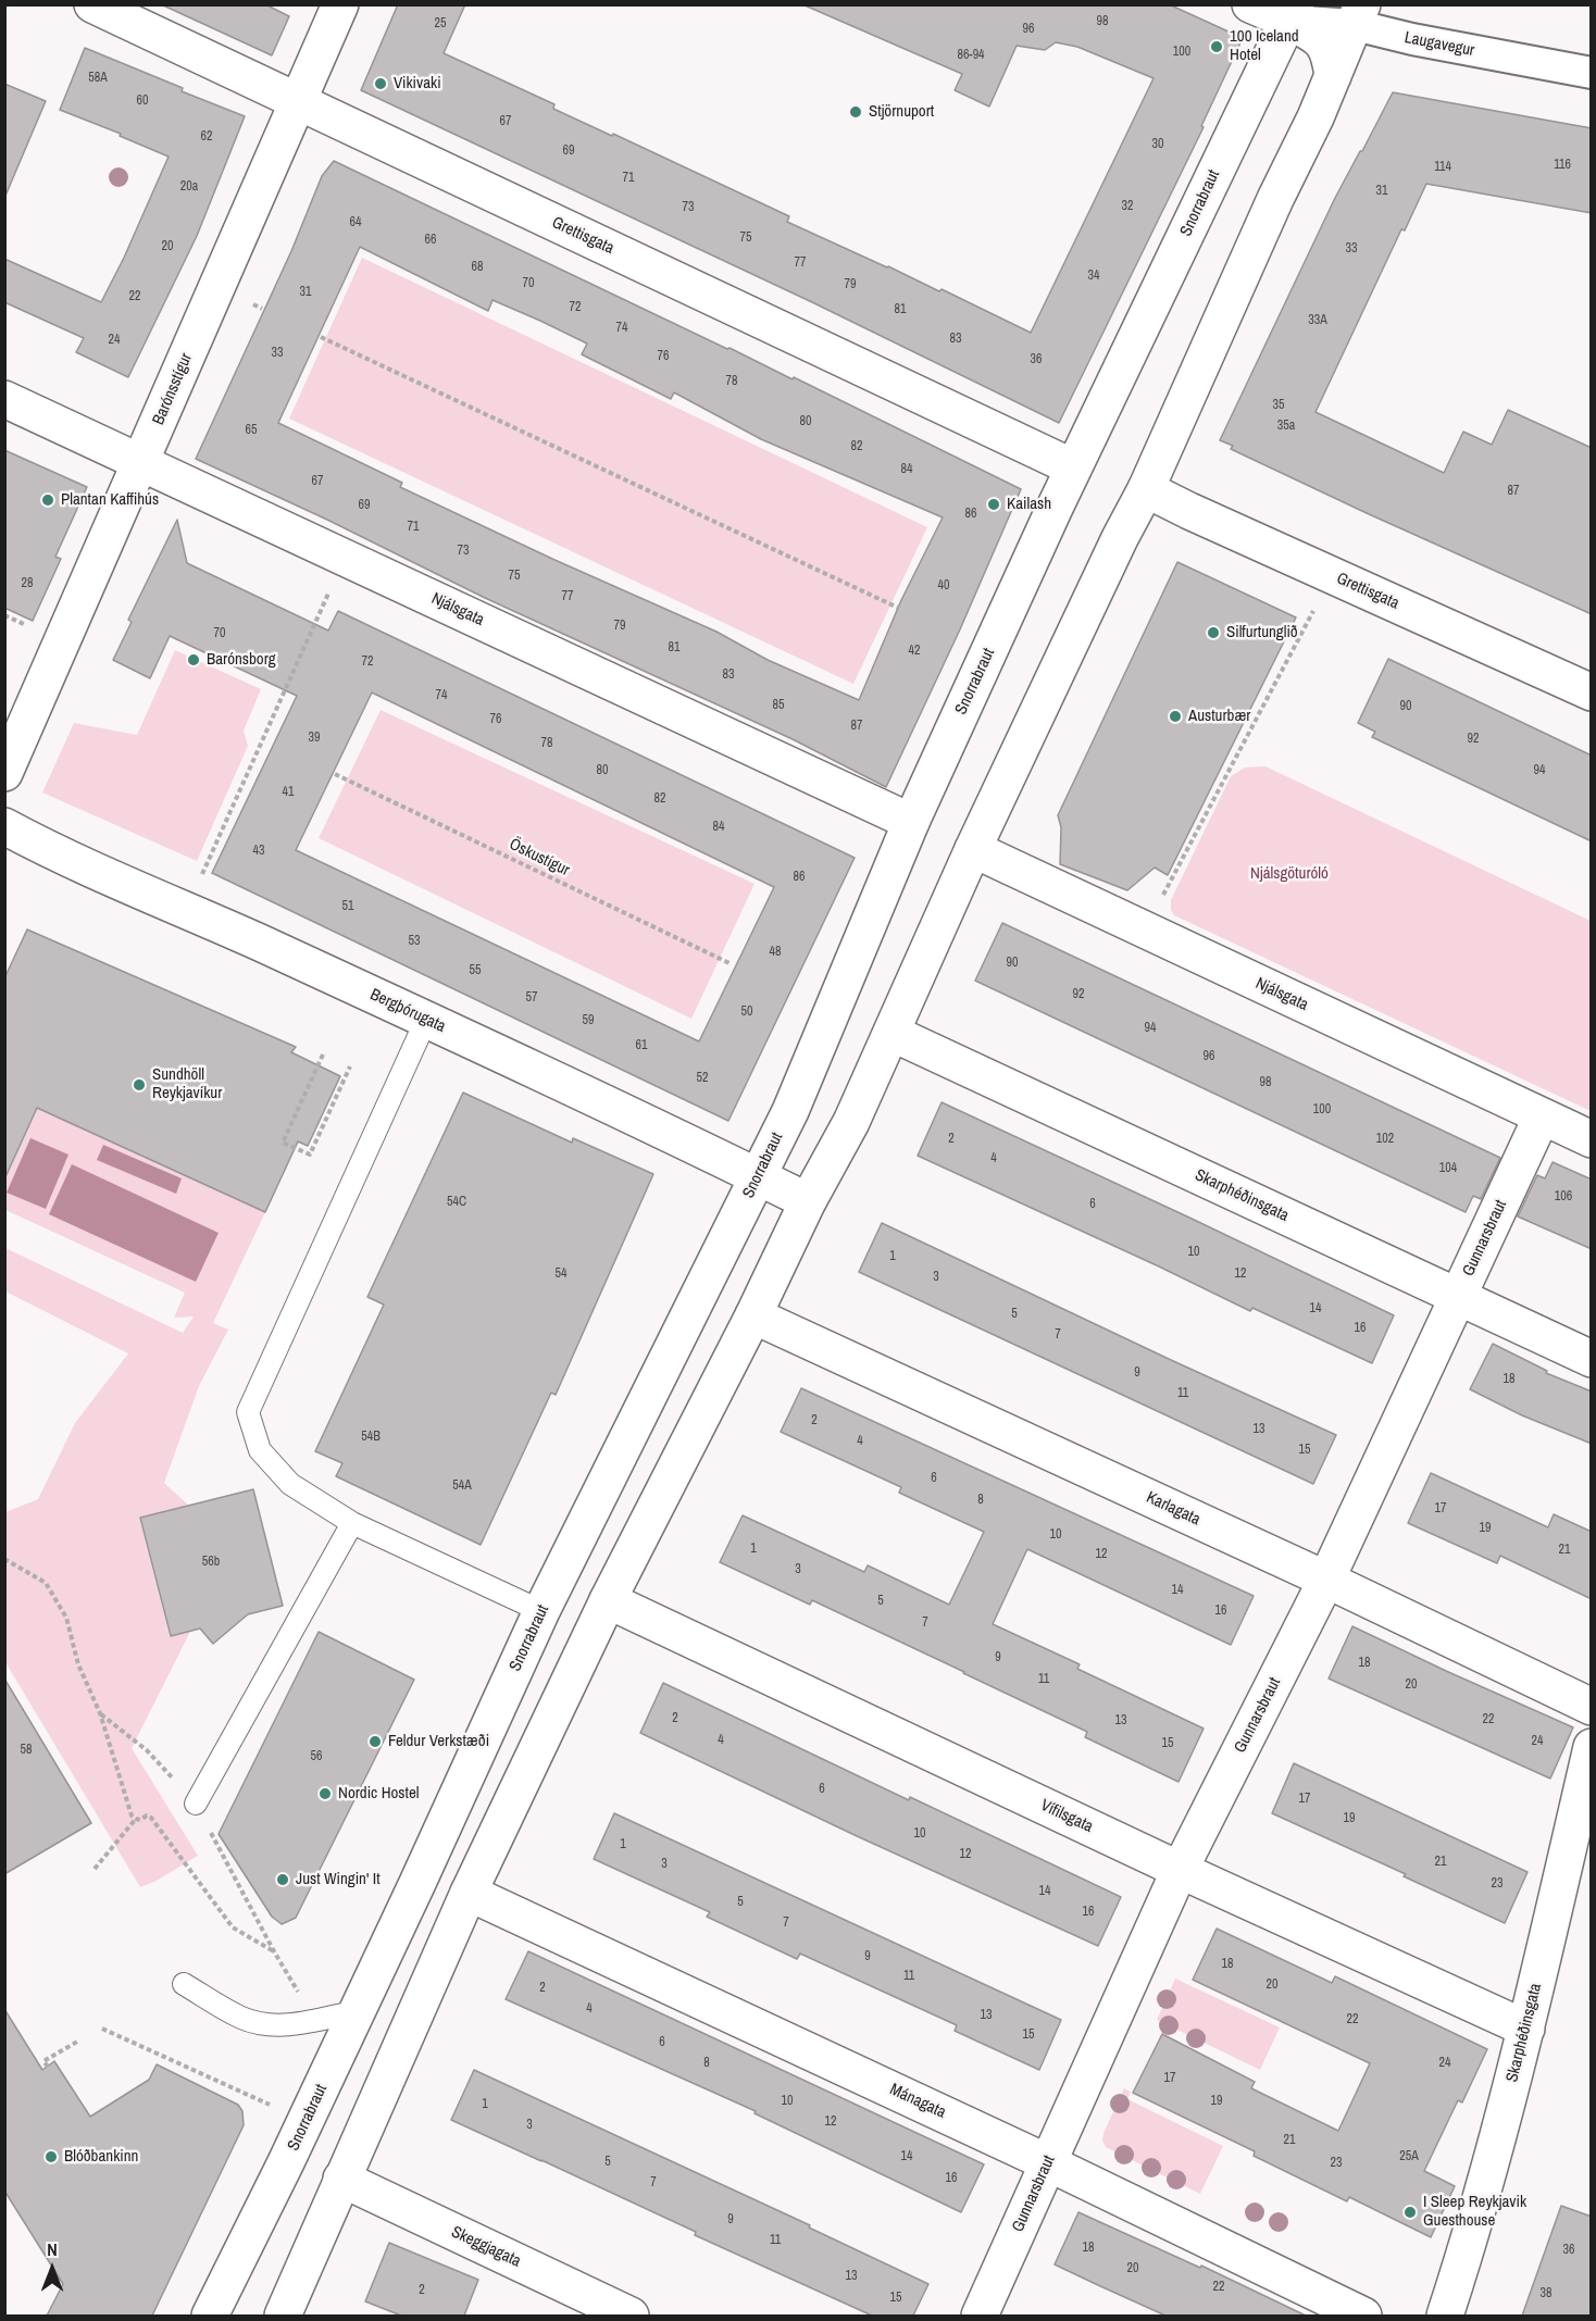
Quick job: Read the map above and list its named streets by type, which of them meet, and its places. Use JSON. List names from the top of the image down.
{
  "streets": {
    "street": [
      "Laugavegur",
      "Snorrabraut",
      "Grettisgata",
      "Barónsstígur",
      "Njálsgata",
      "Bergþórugata",
      "Skarphéðinsgata",
      "Gunnarsbraut",
      "Karlagata",
      "Vífilsgata",
      "Mánagata",
      "Skeggjagata"
    ],
    "path": ["Öskustígur"]
  },
  "crossings": [
    ["Laugavegur", "Snorrabraut"],
    ["Snorrabraut", "Grettisgata"],
    ["Snorrabraut", "Njálsgata"],
    ["Snorrabraut", "Bergþórugata"],
    ["Grettisgata", "Barónsstígur"],
    ["Barónsstígur", "Njálsgata"],
    ["Njálsgata", "Gunnarsbraut"],
    ["Skarphéðinsgata", "Gunnarsbraut"],
    ["Skarphéðinsgata", "Vífilsgata"],
    ["Gunnarsbraut", "Karlagata"],
    ["Gunnarsbraut", "Vífilsgata"],
    ["Gunnarsbraut", "Mánagata"]
  ],
  "parks": ["Njálsgöturóló"],
  "places": [
    "100 Iceland Hotel",
    "Vikivaki",
    "Stjörnuport",
    "Plantan Kaffihús",
    "Kailash",
    "Silfurtunglið",
    "Barónsborg",
    "Austurbær",
    "Sundhöll Reykjavíkur",
    "Feldur Verkstæði",
    "Nordic Hostel",
    "Just Wingin' It",
    "Blóðbankinn",
    "I Sleep Reykjavik Guesthouse"
  ],
  "house_numbers": [
    "98",
    "25",
    "96",
    "100",
    "86-94",
    "58A",
    "60",
    "67",
    "62",
    "30",
    "69",
    "116",
    "114",
    "71",
    "20a",
    "31",
    "32",
    "73",
    "64",
    "75",
    "66",
    "20",
    "33",
    "77",
    "68",
    "34",
    "70",
    "79",
    "31",
    "22",
    "72",
    "81",
    "33A",
    "74",
    "83",
    "24",
    "33",
    "76",
    "36",
    "78",
    "35",
    "80",
    "35a",
    "65",
    "82",
    "84",
    "67",
    "87",
    "69",
    "86",
    "71",
    "73",
    "75",
    "28",
    "40",
    "77",
    "79",
    "70",
    "81",
    "42",
    "72",
    "83",
    "74",
    "85",
    "90",
    "76",
    "87",
    "39",
    "92",
    "78",
    "80",
    "94",
    "41",
    "82",
    "84",
    "43",
    "86",
    "51",
    "53",
    "48",
    "90",
    "55",
    "92",
    "57",
    "50",
    "59",
    "94",
    "61",
    "96",
    "52",
    "98",
    "100",
    "2",
    "102",
    "4",
    "104",
    "106",
    "54C",
    "6",
    "10",
    "1",
    "54",
    "12",
    "3",
    "14",
    "5",
    "16",
    "7",
    "9",
    "18",
    "11",
    "2",
    "13",
    "54B",
    "4",
    "15",
    "6",
    "54A",
    "8",
    "17",
    "19",
    "10",
    "1",
    "21",
    "12",
    "56b",
    "3",
    "14",
    "5",
    "16",
    "7",
    "9",
    "18",
    "11",
    "20",
    "2",
    "22",
    "13",
    "4",
    "24",
    "15",
    "58",
    "56",
    "6",
    "17",
    "19",
    "10",
    "1",
    "12",
    "21",
    "3",
    "23",
    "14",
    "5",
    "16",
    "7",
    "9",
    "18",
    "11",
    "20",
    "2",
    "4",
    "13",
    "22",
    "15",
    "6",
    "8",
    "24",
    "17",
    "10",
    "19",
    "1",
    "12",
    "3",
    "21",
    "14",
    "25A",
    "5",
    "23",
    "16",
    "7",
    "9",
    "11",
    "18",
    "36",
    "20",
    "13",
    "22",
    "2",
    "38",
    "15"
  ],
  "north": "top"
}
